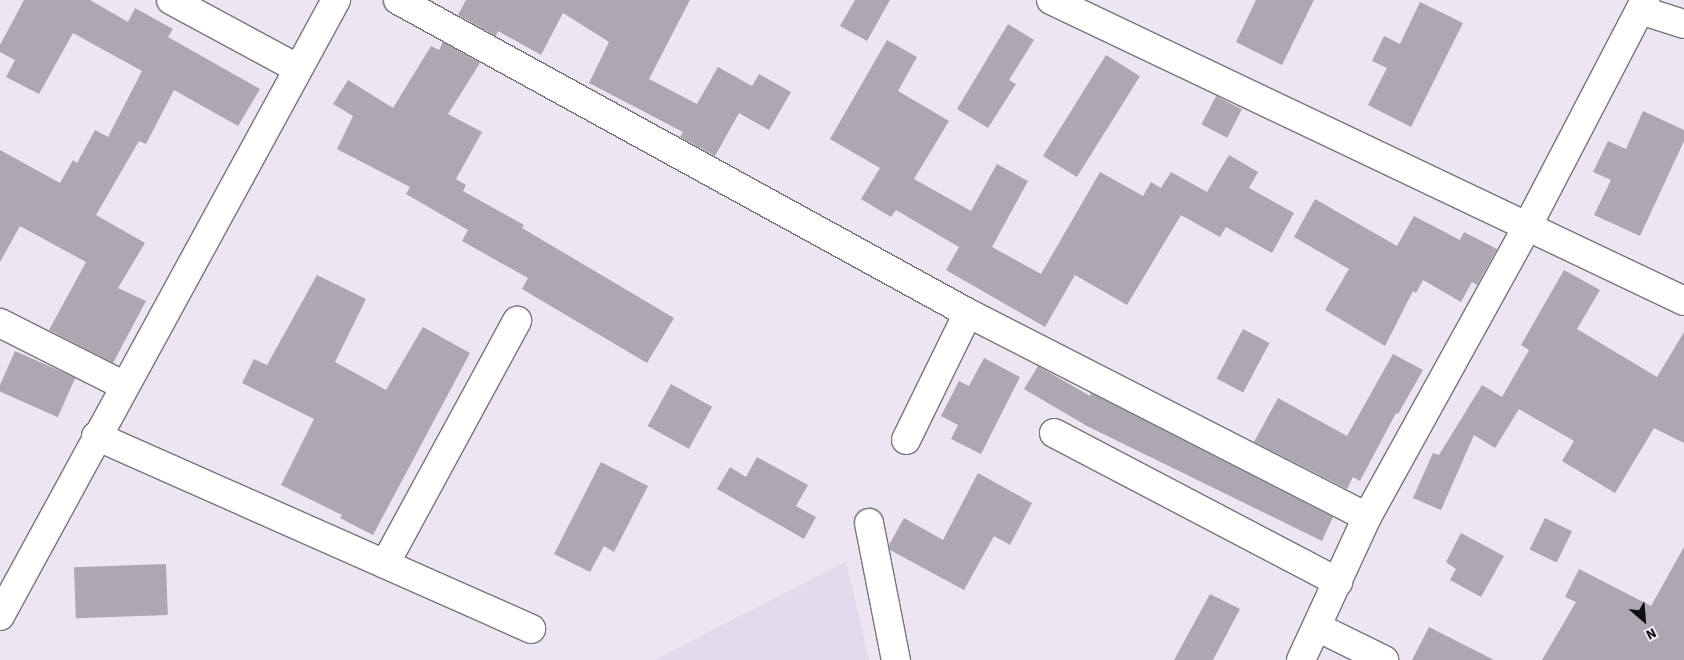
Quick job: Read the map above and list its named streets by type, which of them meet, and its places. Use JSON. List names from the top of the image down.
{
  "north": "bottom right"
}
